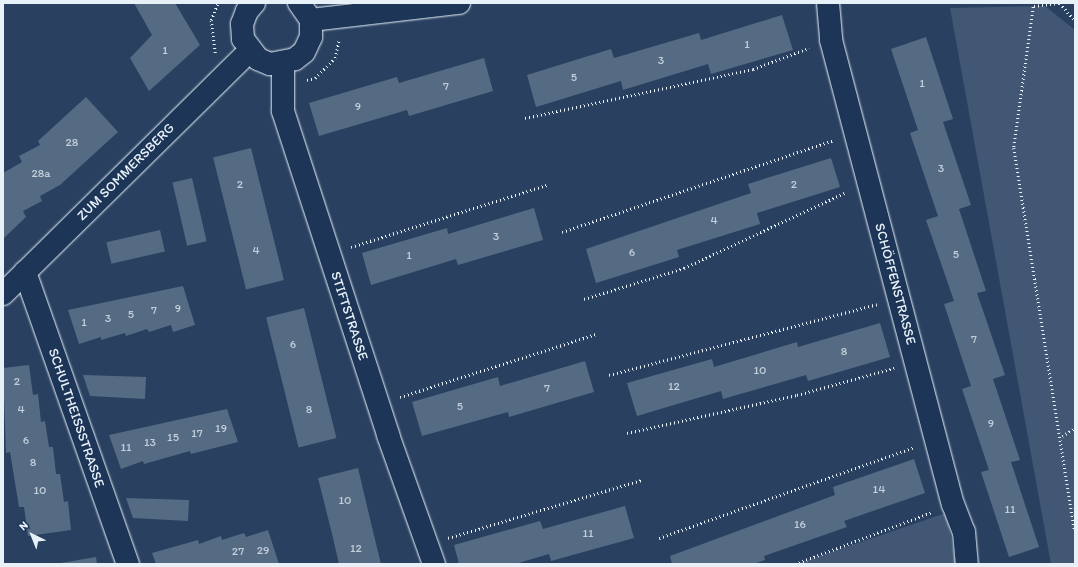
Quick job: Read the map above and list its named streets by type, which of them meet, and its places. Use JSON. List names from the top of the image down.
{
  "streets": {
    "street": [
      "ZUM SOMMERSBERG",
      "SCHÖFFENSTRASSE",
      "STIFTSTRASSE",
      "SCHULTHEISSSTRASSE"
    ]
  },
  "crossings": [
    ["ZUM SOMMERSBERG", "SCHULTHEISSSTRASSE"]
  ],
  "house_numbers": [
    "1",
    "1",
    "3",
    "5",
    "1",
    "7",
    "9",
    "28",
    "3",
    "28a",
    "2",
    "2",
    "4",
    "3",
    "4",
    "6",
    "5",
    "1",
    "9",
    "7",
    "5",
    "3",
    "1",
    "7",
    "6",
    "8",
    "10",
    "2",
    "12",
    "7",
    "5",
    "4",
    "8",
    "9",
    "19",
    "17",
    "15",
    "6",
    "13",
    "11",
    "8",
    "14",
    "10",
    "10",
    "11",
    "16",
    "11",
    "12",
    "29",
    "27"
  ],
  "north": "top left"
}
